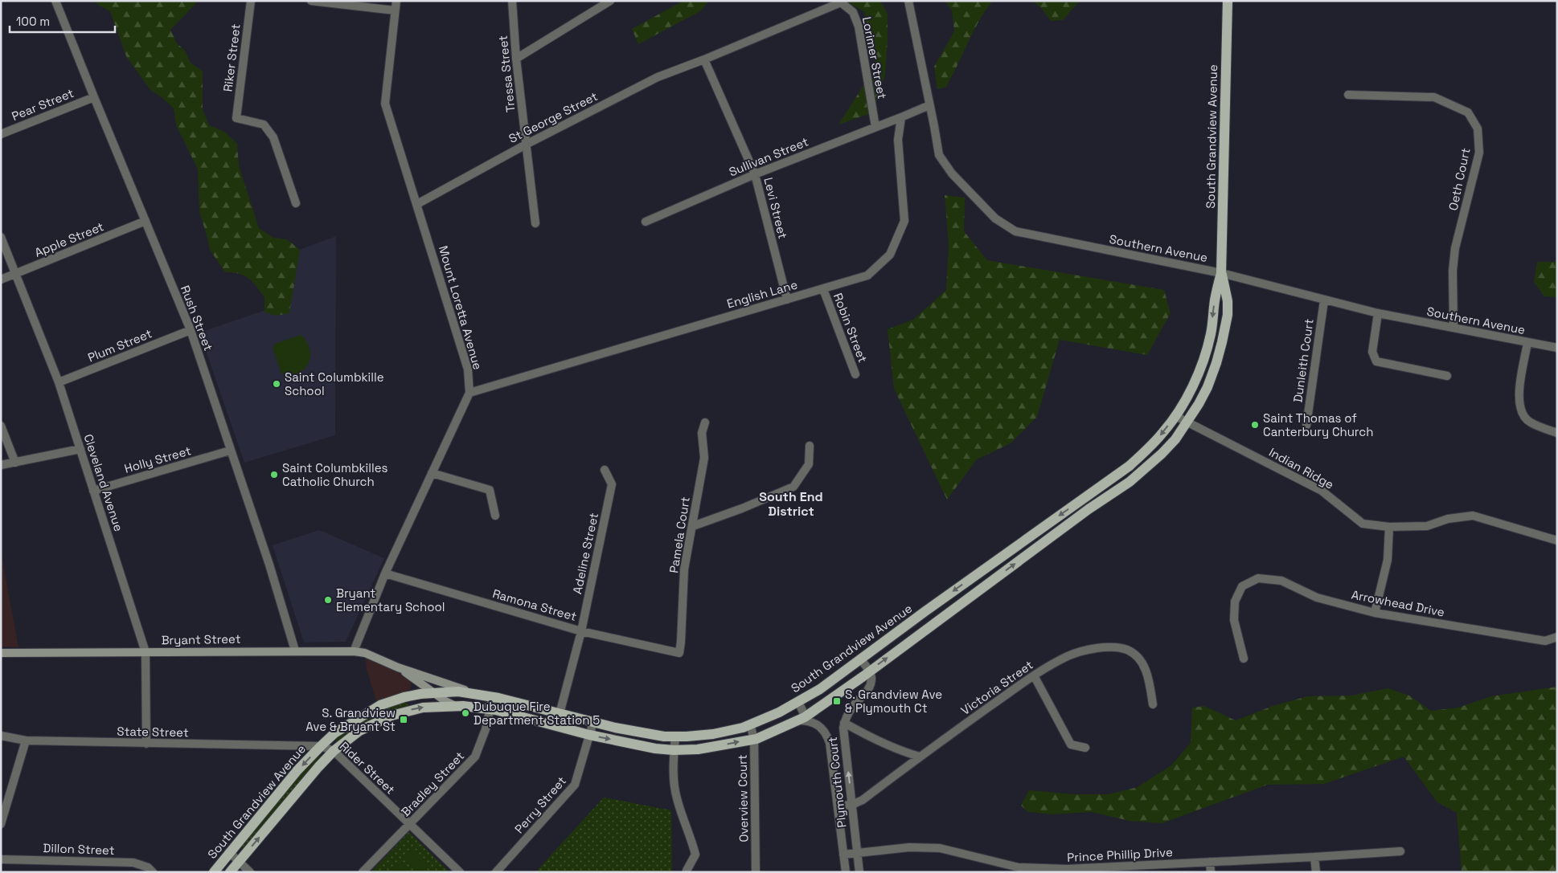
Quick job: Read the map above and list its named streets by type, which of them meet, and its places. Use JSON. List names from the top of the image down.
{
  "streets": {
    "main road": ["South Grandview Avenue", "Bryant Street"],
    "street": [
      "Riker Street",
      "Lorimer Street",
      "Tressa Street",
      "Pear Street",
      "St George Street",
      "Sullivan Street",
      "Oeth Court",
      "Levi Street",
      "Apple Street",
      "Southern Avenue",
      "English Lane",
      "Mount Loretta Avenue",
      "Rush Street",
      "Robin Street",
      "Plum Street",
      "Dunleith Court",
      "Holly Street",
      "Indian Ridge",
      "Cleveland Avenue",
      "Pamela Court",
      "Adeline Street",
      "Arrowhead Drive",
      "Ramona Street",
      "Victoria Street",
      "State Street",
      "Rider Street",
      "Plymouth Court",
      "Bradley Street",
      "Overview Court",
      "Perry Street",
      "Dillon Street",
      "Prince Phillip Drive"
    ]
  },
  "crossings": [
    ["Lorimer Street", "St George Street"],
    ["Lorimer Street", "Sullivan Street"],
    ["Lorimer Street", "Levi Street"],
    ["Tressa Street", "St George Street"],
    ["Pear Street", "Rush Street"],
    ["St George Street", "Levi Street"],
    ["St George Street", "Mount Loretta Avenue"],
    ["South Grandview Avenue", "Southern Avenue"],
    ["South Grandview Avenue", "Indian Ridge"],
    ["South Grandview Avenue", "Adeline Street"],
    ["South Grandview Avenue", "Rider Street"],
    ["South Grandview Avenue", "Plymouth Court"],
    ["South Grandview Avenue", "Bradley Street"],
    ["South Grandview Avenue", "Overview Court"],
    ["South Grandview Avenue", "Perry Street"],
    ["Sullivan Street", "Levi Street"],
    ["Sullivan Street", "English Lane"],
    ["Oeth Court", "Southern Avenue"],
    ["Levi Street", "English Lane"],
    ["Apple Street", "Rush Street"],
    ["Apple Street", "Cleveland Avenue"],
    ["Southern Avenue", "Dunleith Court"],
    ["English Lane", "Mount Loretta Avenue"],
    ["English Lane", "Robin Street"],
    ["Mount Loretta Avenue", "Ramona Street"],
    ["Mount Loretta Avenue", "Bryant Street"],
    ["Rush Street", "Plum Street"],
    ["Rush Street", "Holly Street"],
    ["Rush Street", "Bryant Street"],
    ["Plum Street", "Cleveland Avenue"],
    ["Holly Street", "Cleveland Avenue"],
    ["Cleveland Avenue", "Bryant Street"],
    ["Cleveland Avenue", "State Street"],
    ["Pamela Court", "Ramona Street"],
    ["Adeline Street", "Ramona Street"],
    ["Victoria Street", "Plymouth Court"],
    ["State Street", "Rider Street"],
    ["Rider Street", "Bradley Street"],
    ["Plymouth Court", "Prince Phillip Drive"]
  ],
  "districts": ["South End District"],
  "places": {
    "other": [
      "Saint Columbkille School",
      "Saint Thomas of Canterbury Church",
      "Saint Columbkilles Catholic Church",
      "Bryant Elementary School",
      "Dubuque Fire Department Station 5"
    ],
    "transit": ["S. Grandview Ave & Plymouth Ct", "S. Grandview Ave & Bryant St"]
  },
  "scale_bar": "100 m"
}
